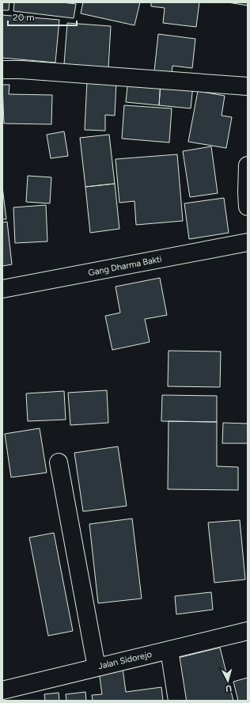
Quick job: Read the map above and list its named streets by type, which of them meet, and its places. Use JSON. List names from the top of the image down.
{
  "streets": {
    "street": ["Gang Dharma Bakti", "Jalan Sidorejo"]
  },
  "scale_bar": "20 m",
  "north": "bottom"
}
